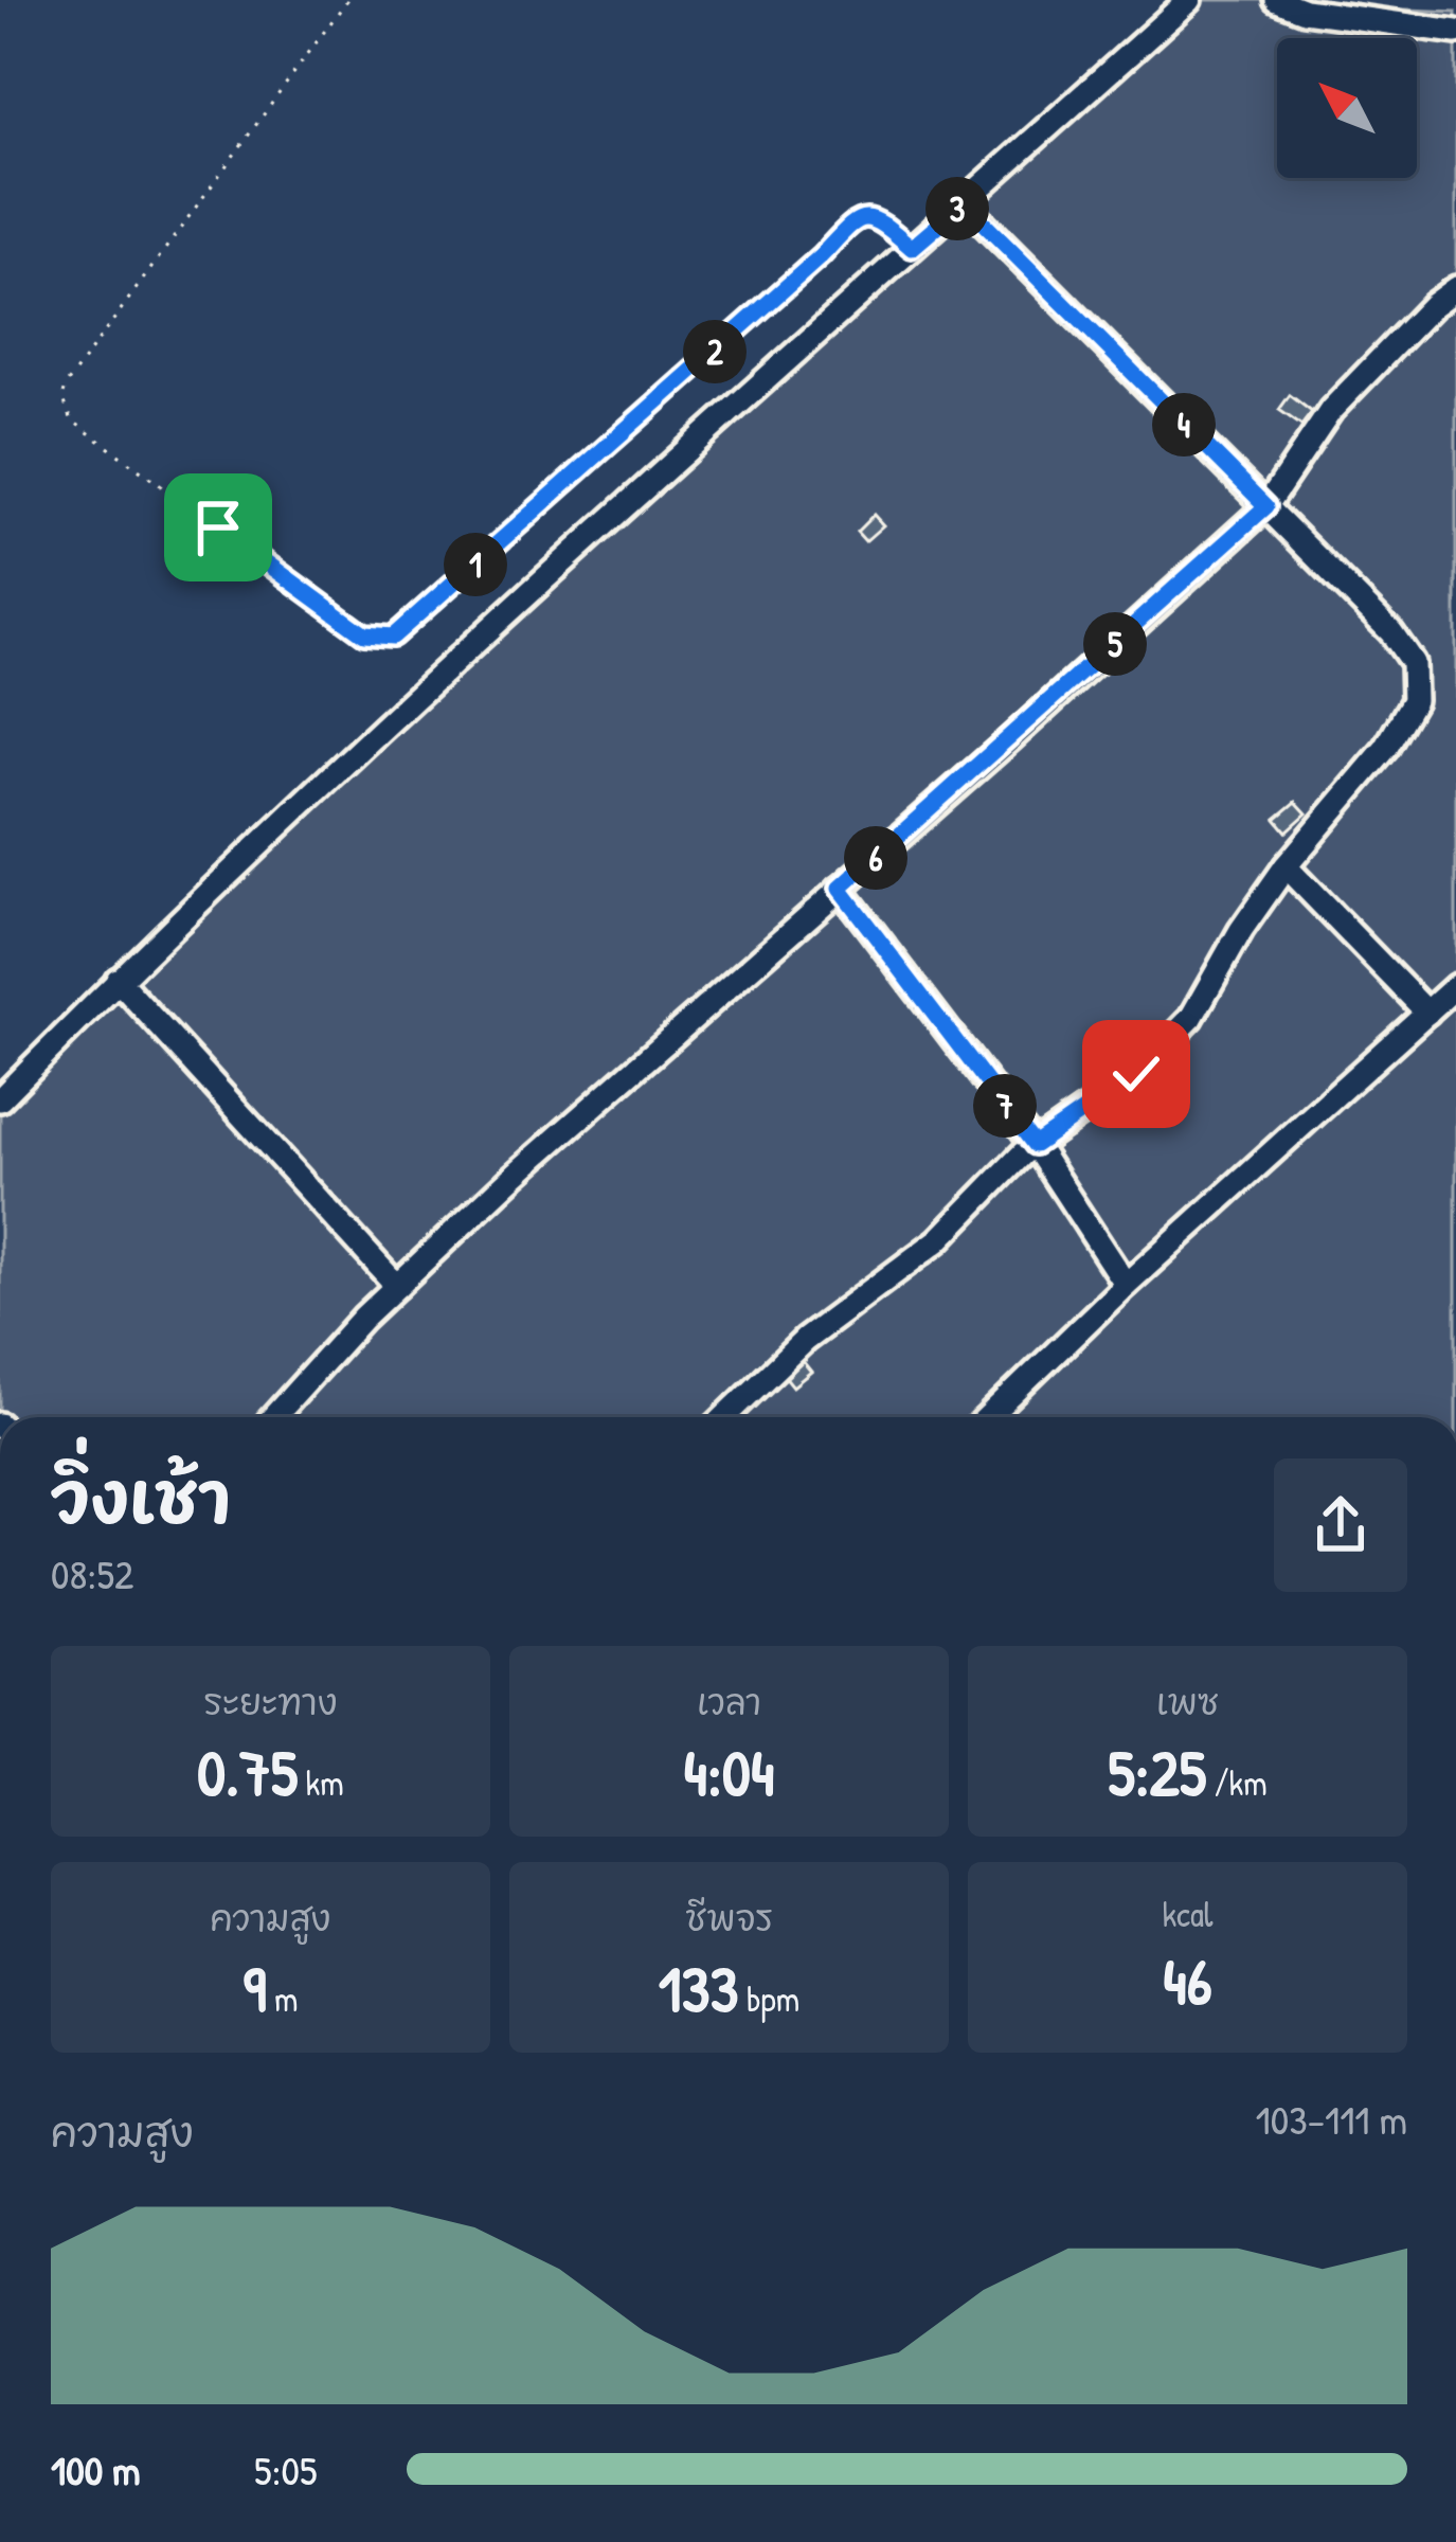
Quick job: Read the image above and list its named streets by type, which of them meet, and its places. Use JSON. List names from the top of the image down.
{
  "north": "top left",
  "page": {
    "pins": [
      "3",
      "2",
      "4",
      "1",
      "5",
      "6",
      "7"
    ],
    "heading": ["วิ่งเช้า", "08:52"],
    "stats": [
      ["ระยะทาง", "0.75 km"],
      ["เวลา", "4:04"],
      ["เพซ", "5:25 /km"],
      ["ความสูง", "9 m"],
      ["ชีพจร", "133 bpm"],
      ["kcal", "46"]
    ],
    "chart": ["ความสูง", "103–111 m"],
    "list": [
      {
        "name": "100 m",
        "note": "5:05"
      }
    ]
  }
}
